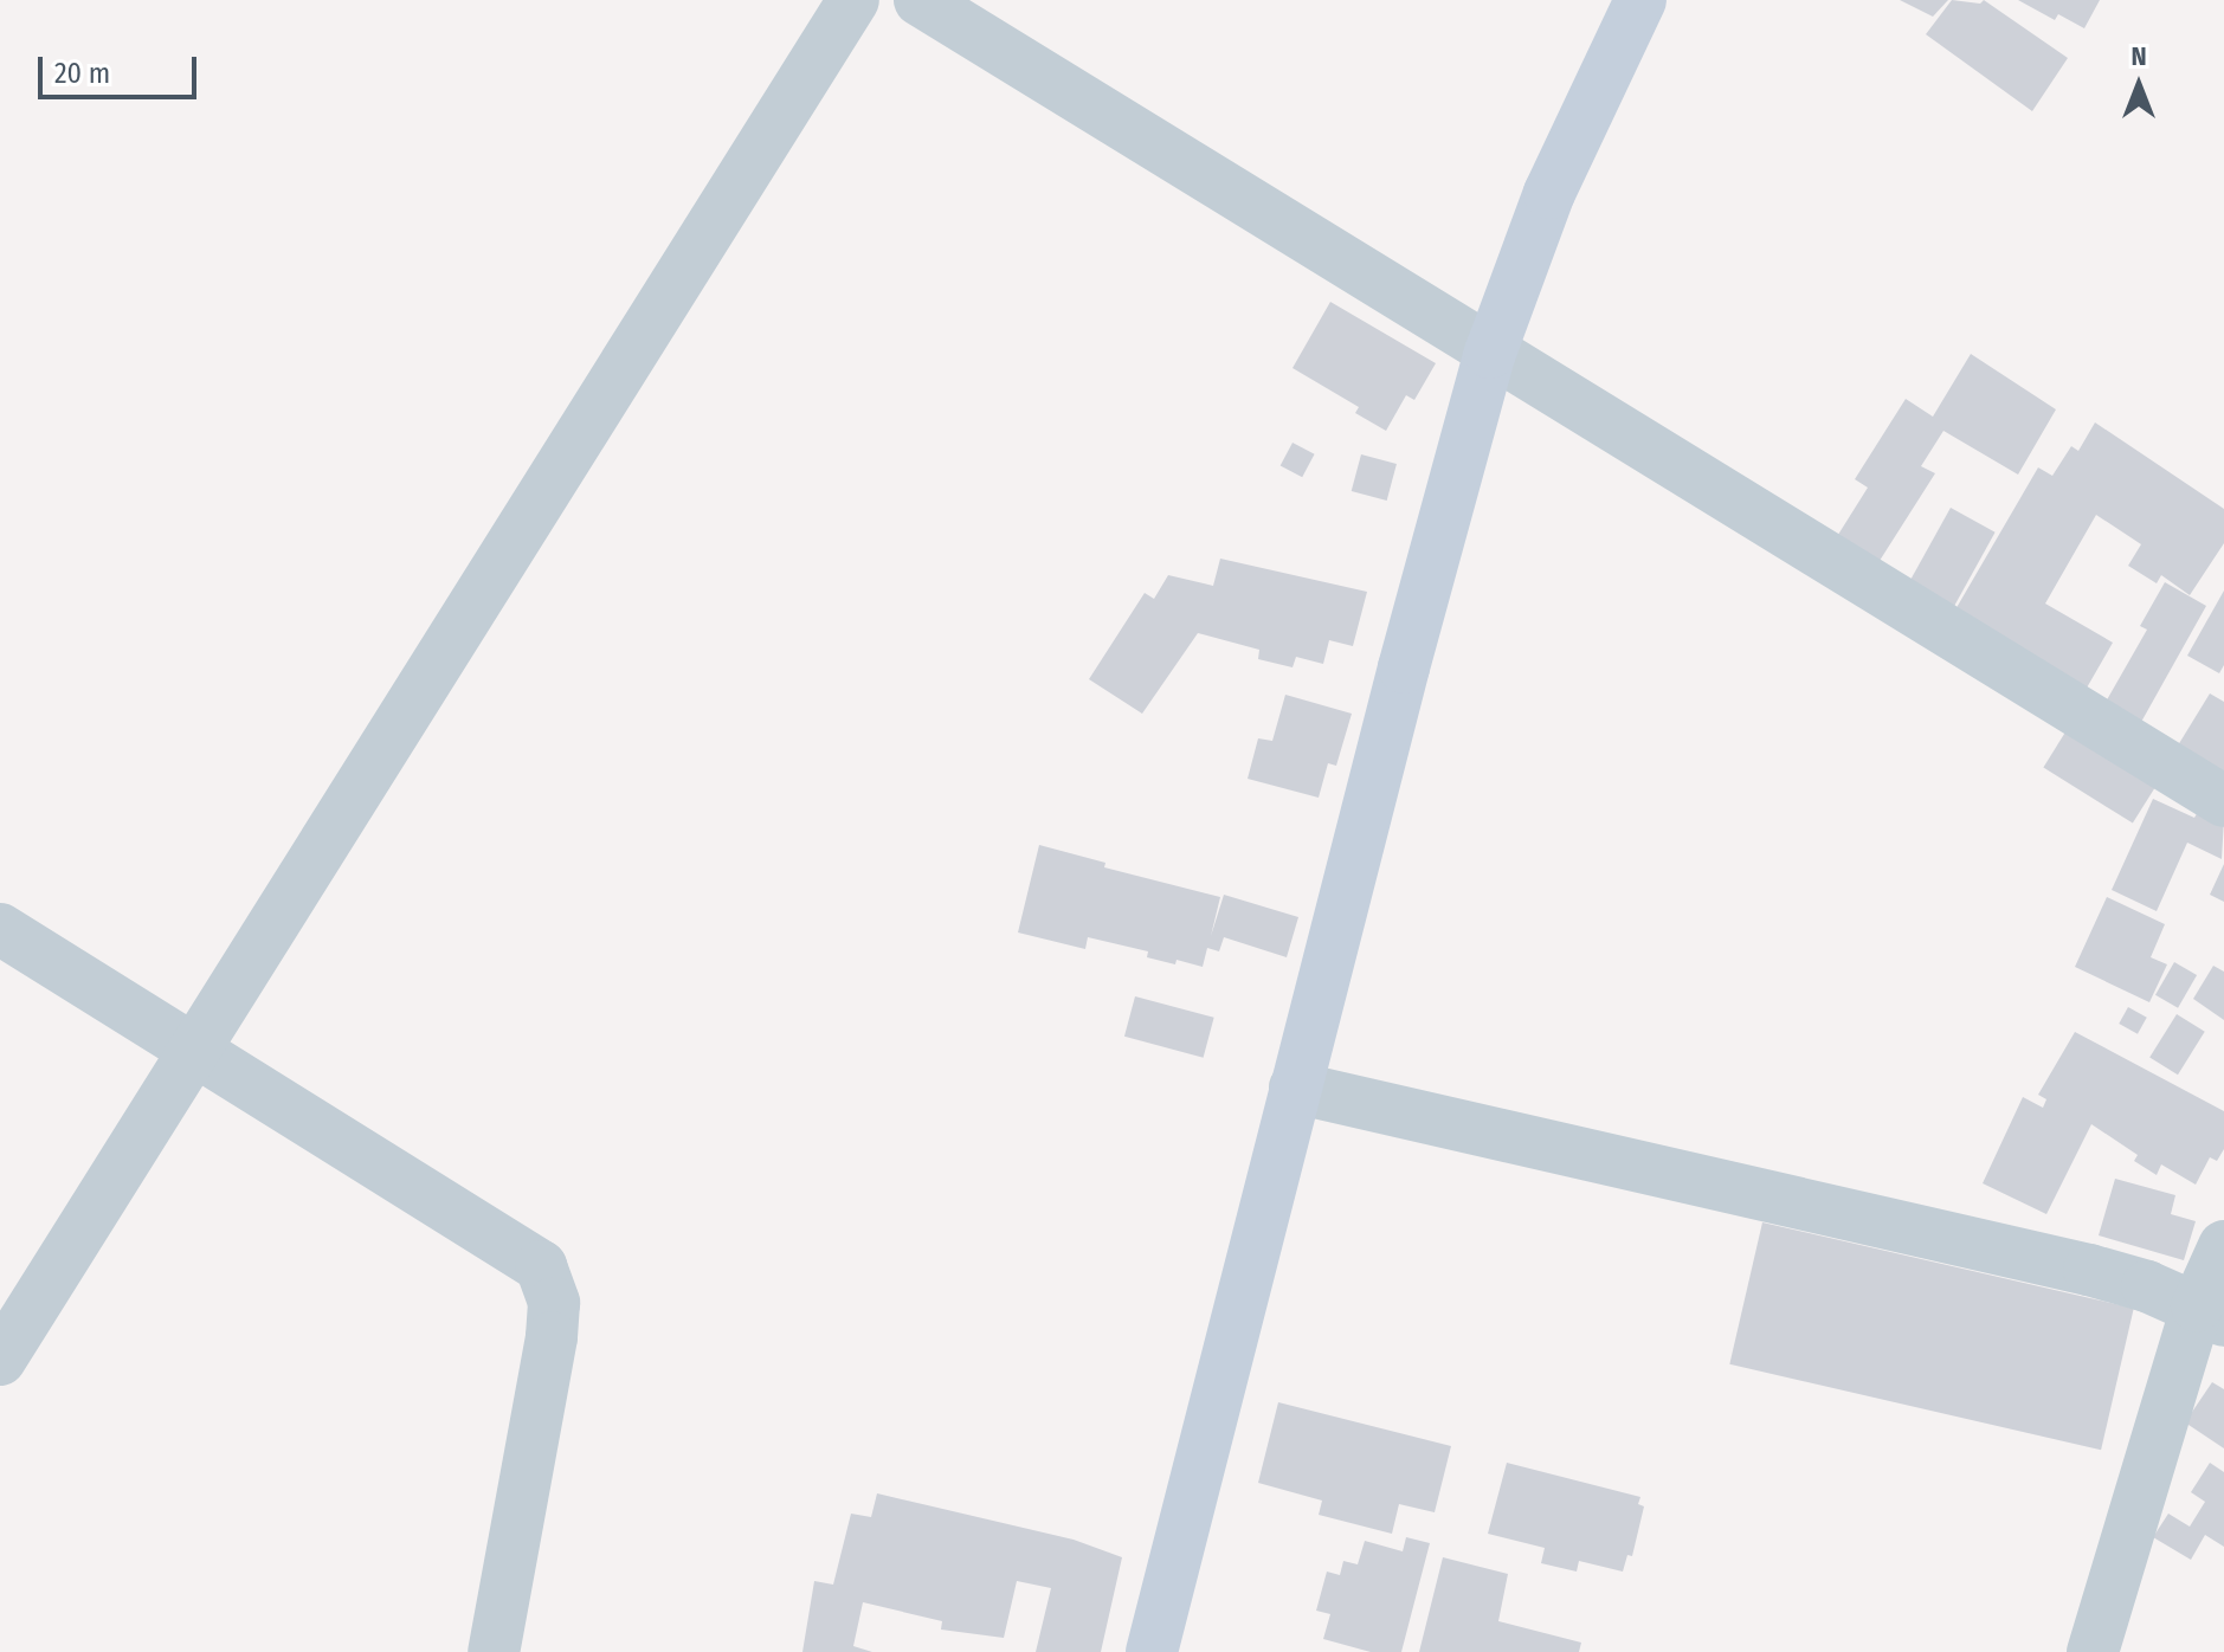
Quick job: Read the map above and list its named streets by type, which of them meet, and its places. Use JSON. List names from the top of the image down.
{
  "scale_bar": "20 m",
  "north": "top"
}
